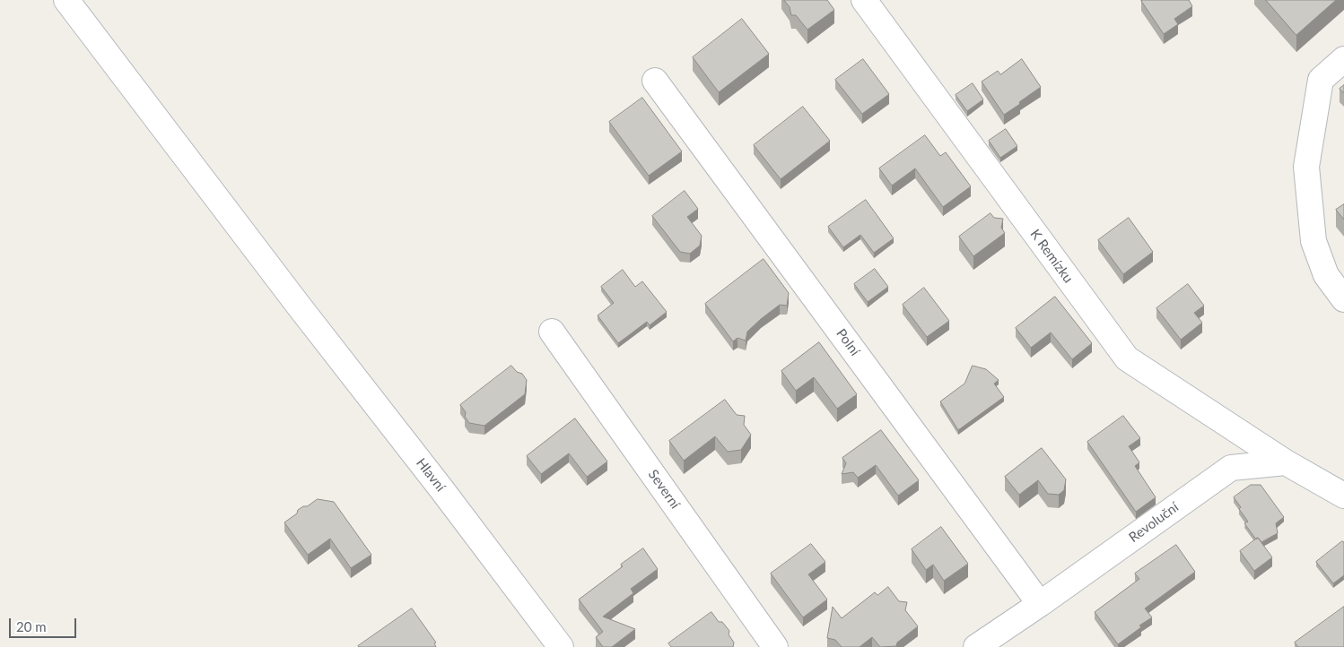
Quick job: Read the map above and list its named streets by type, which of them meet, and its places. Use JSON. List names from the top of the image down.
{
  "streets": {
    "street": [
      "K Remízku",
      "Polní",
      "Hlavní",
      "Severní",
      "Revoluční"
    ]
  },
  "crossings": [
    ["K Remízku", "Revoluční"],
    ["Polní", "Revoluční"]
  ],
  "scale_bar": "20 m"
}
